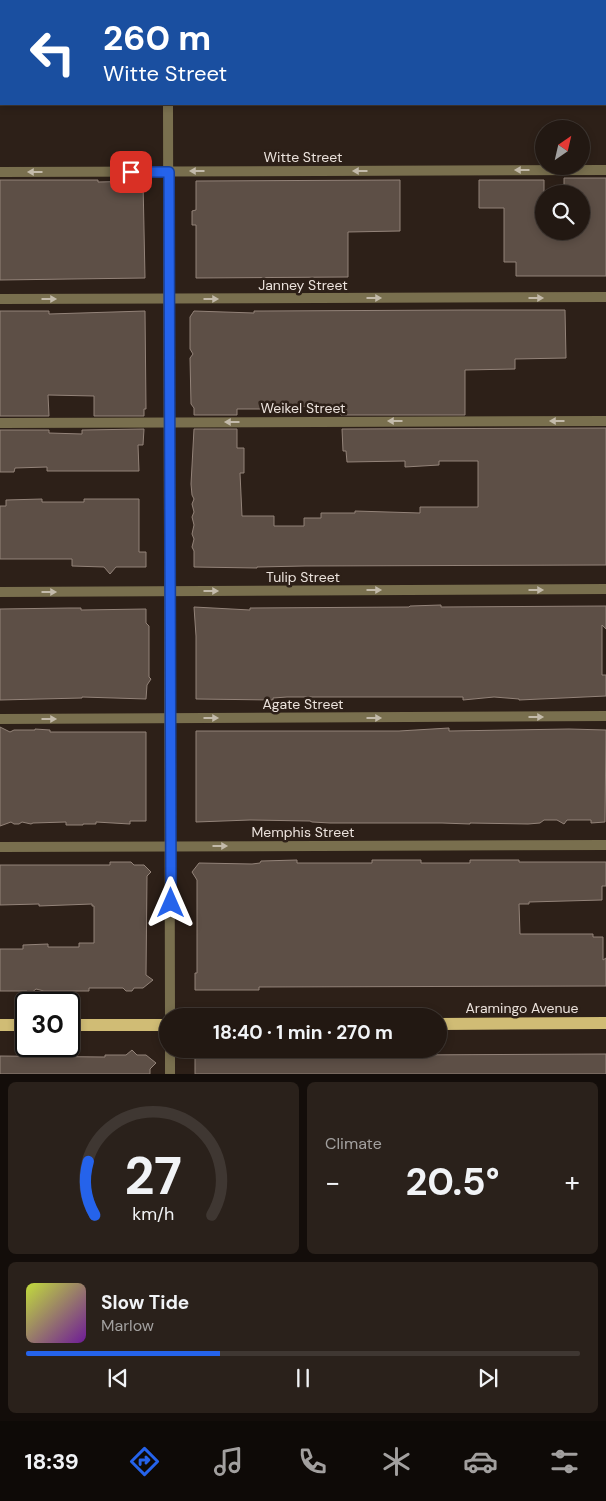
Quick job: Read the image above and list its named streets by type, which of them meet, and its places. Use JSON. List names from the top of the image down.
{
  "streets": {
    "main road": ["Aramingo Avenue"],
    "street": [
      "Witte Street",
      "Janney Street",
      "Weikel Street",
      "Tulip Street",
      "Agate Street",
      "Memphis Street"
    ]
  },
  "one_way": [
    "Witte Street",
    "Janney Street",
    "Weikel Street",
    "Tulip Street",
    "Agate Street",
    "Memphis Street"
  ],
  "north": "top right",
  "page": {
    "turn": ["260 m", "Witte Street"],
    "limit": "30",
    "trip": "18:40 · 1 min · 270 m",
    "tile": "Climate",
    "heat": ["−", "20.5°", "+"],
    "song": ["Slow Tide", "Marlow"],
    "tabs": "18:39",
    "gauge": ["27", "km/h"]
  }
}
